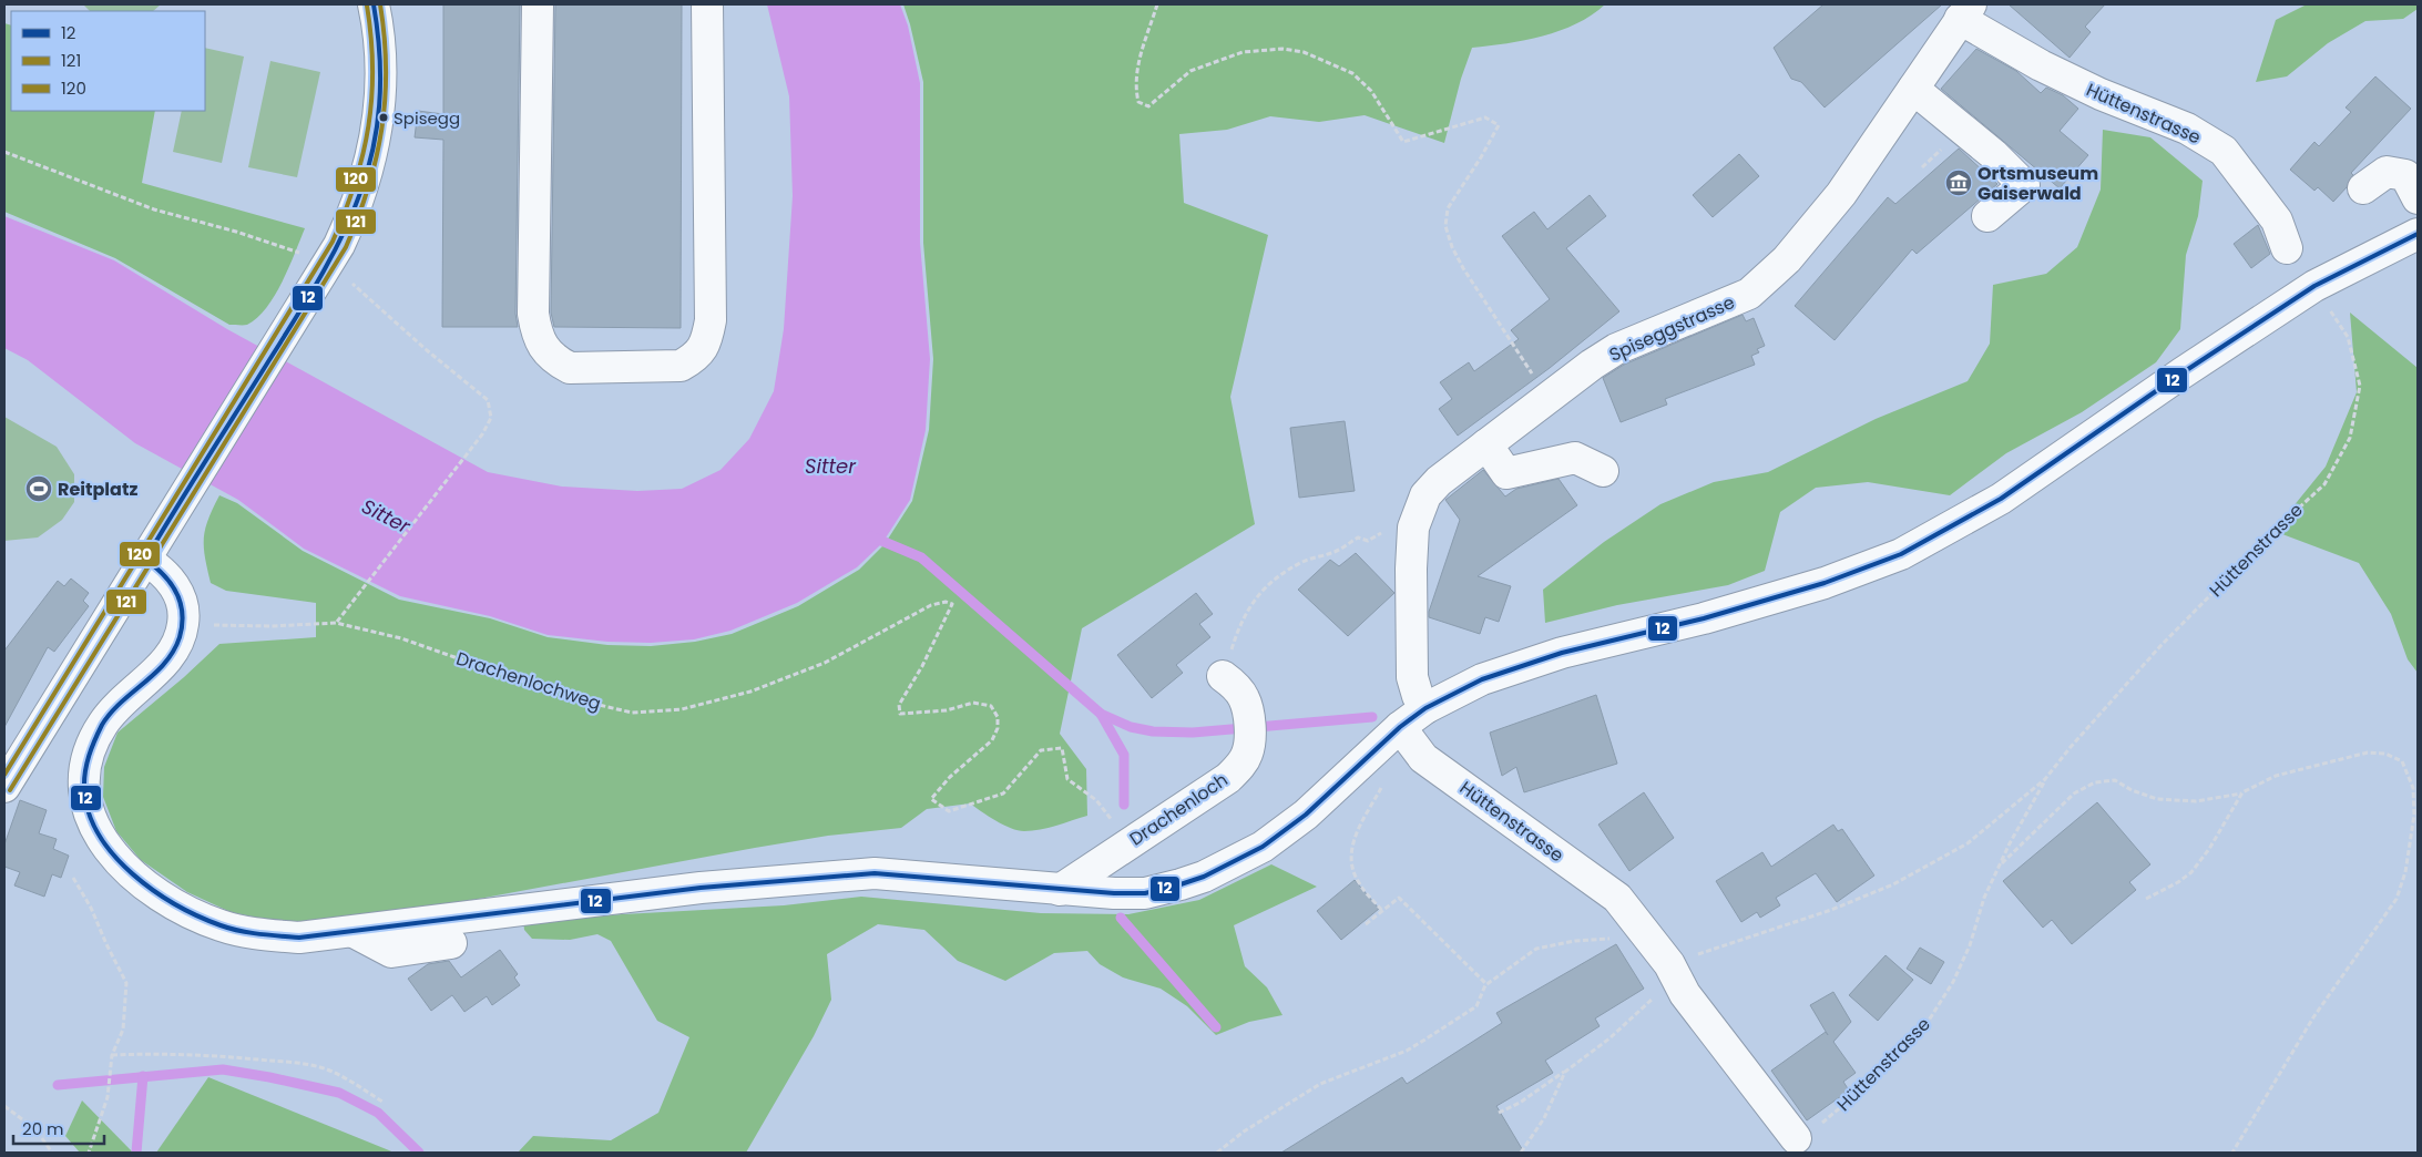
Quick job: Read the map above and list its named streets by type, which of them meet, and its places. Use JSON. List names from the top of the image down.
{
  "streets": {
    "street": ["Hüttenstrasse", "Spiseggstrasse", "Drachenloch"],
    "path": ["Drachenlochweg"]
  },
  "crossings": [
    ["Hüttenstrasse", "Spiseggstrasse"],
    ["Drachenlochweg", "Drachenloch"]
  ],
  "water": ["Sitter"],
  "places": {
    "other": ["Spisegg"],
    "museum": ["Ortsmuseum Gaiserwald"],
    "sports": ["Reitplatz"]
  },
  "lines": ["transit line 12", "transit line 121", "transit line 120"],
  "legend": ["12", "121", "120"],
  "scale_bar": "20 m"
}
